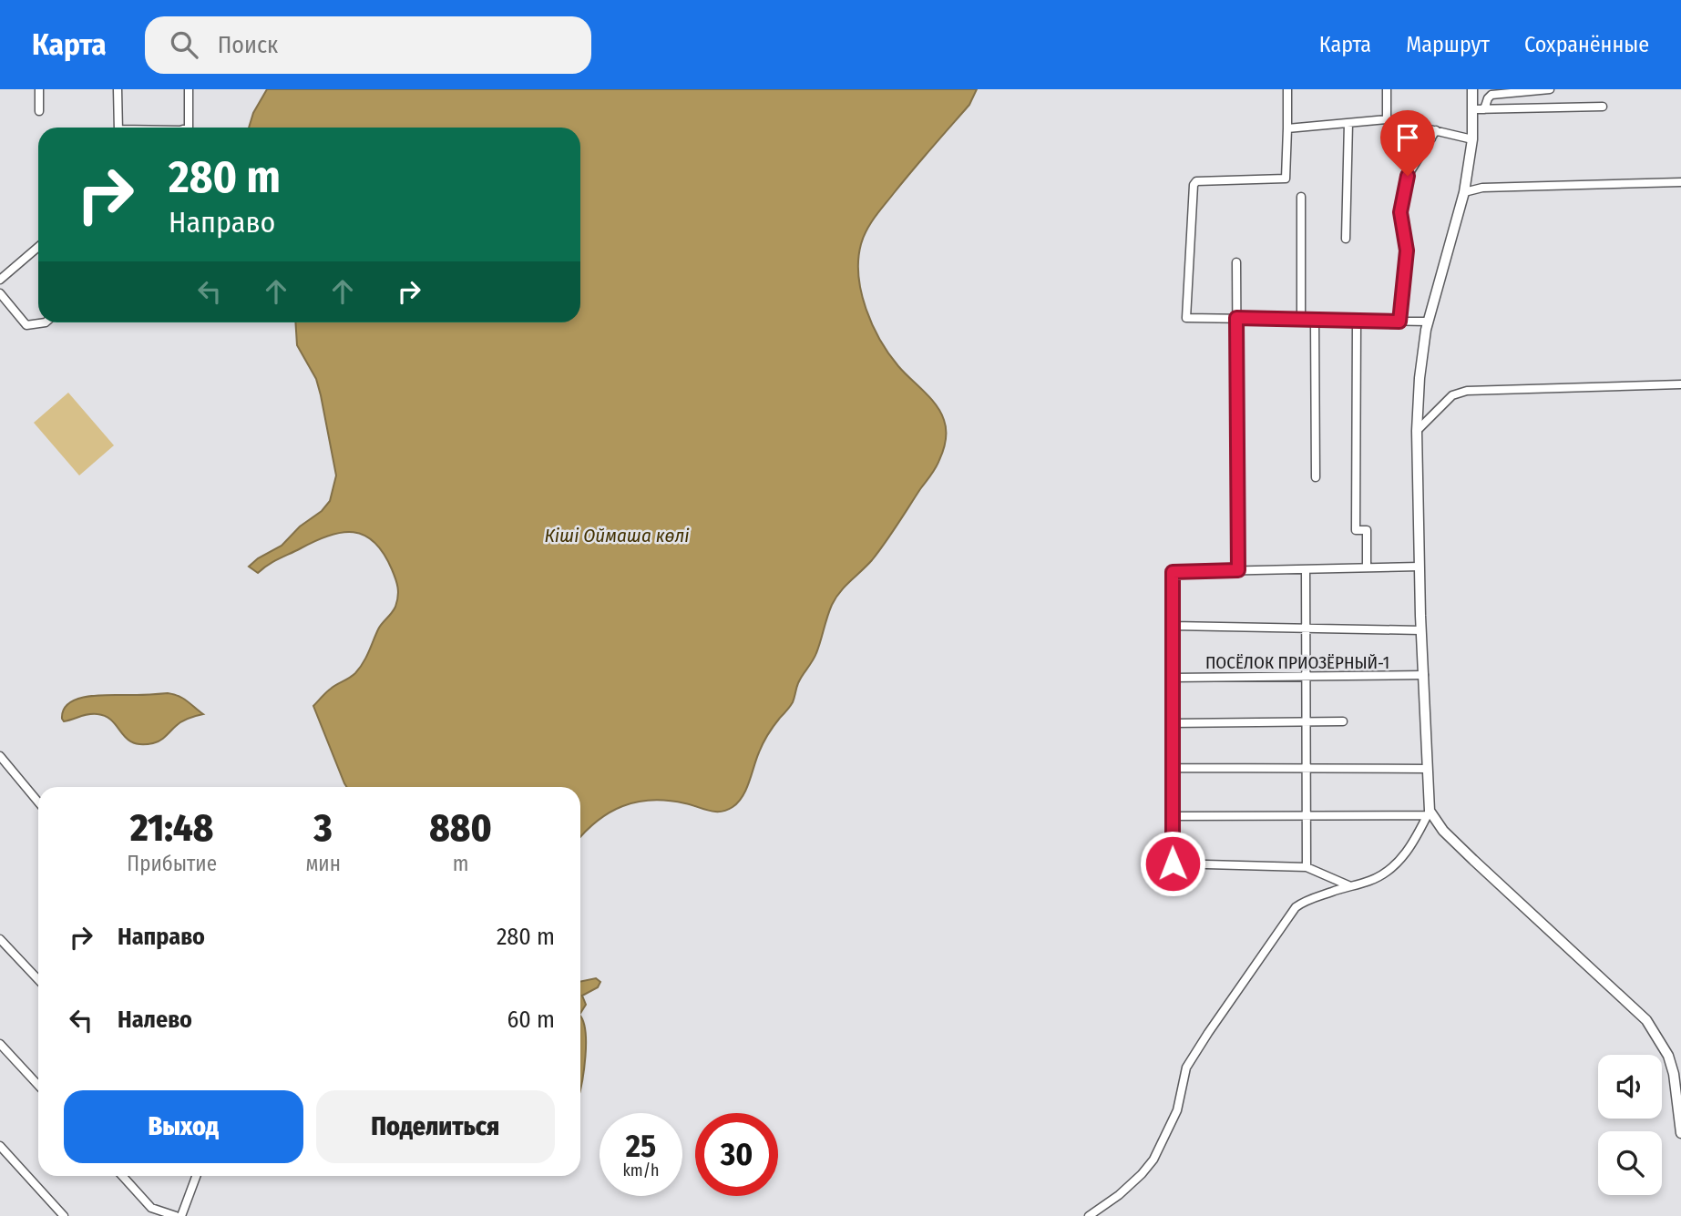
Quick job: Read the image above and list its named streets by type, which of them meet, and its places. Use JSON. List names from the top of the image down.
{
  "streets": {
    "street": ["ПОСЁЛОК ПРИОЗЁРНЫЙ-1"]
  },
  "water": ["Кіші Оймаша көлi"],
  "page": {
    "header": "Карта",
    "search": "Поиск",
    "nav": ["Карта", "Маршрут", "Сохранённые"],
    "turn": ["280 m", "Направо"],
    "eta": [
      "21:48",
      "Прибытие",
      "3",
      "мин",
      "880",
      "m"
    ],
    "list": [
      {
        "name": "Направо",
        "value": "280 m"
      },
      {
        "name": "Налево",
        "value": "60 m"
      }
    ],
    "buttons": ["Выход", "Поделиться"],
    "speed": "25 km/h",
    "limit": "30"
  }
}
